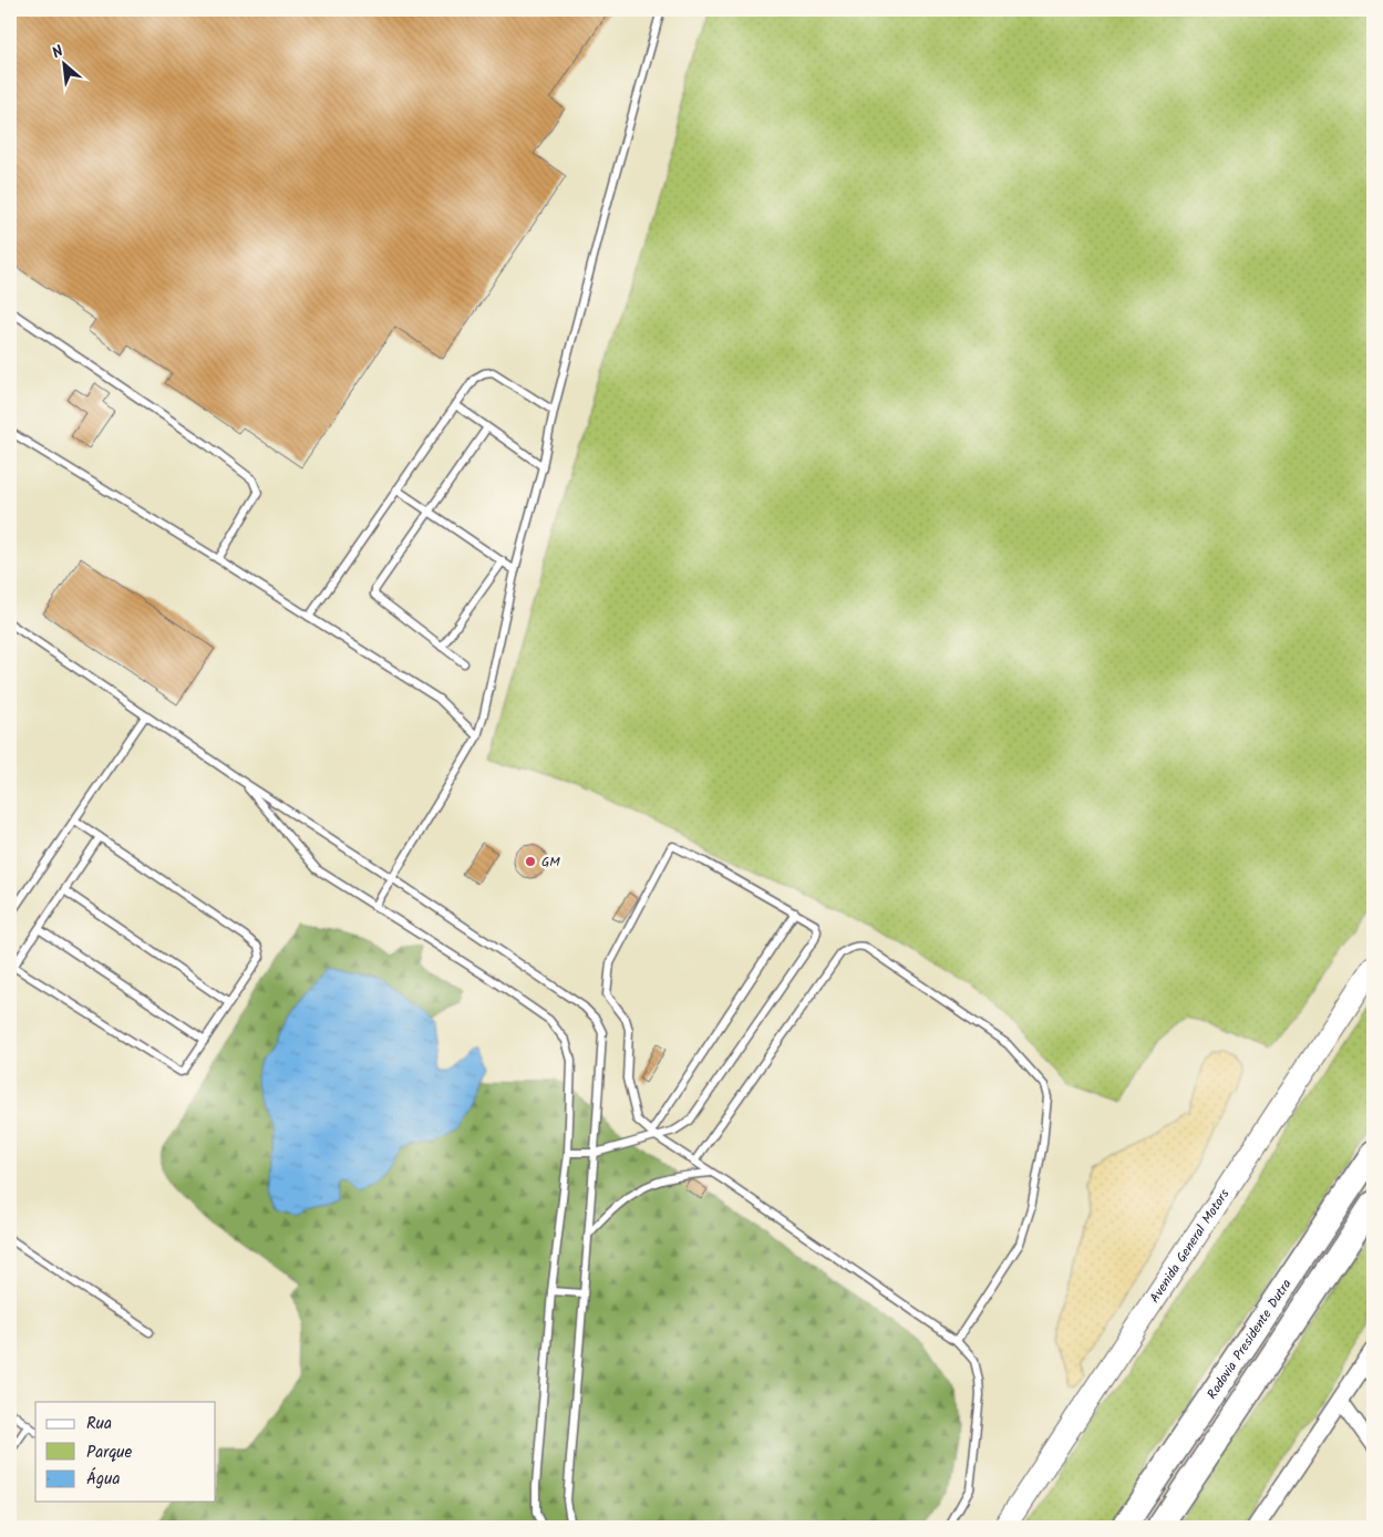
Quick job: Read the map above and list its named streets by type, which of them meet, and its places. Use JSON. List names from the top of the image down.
{
  "streets": {
    "highway": ["Rodovia Presidente Dutra"],
    "main road": ["Avenida General Motors"]
  },
  "places": ["GM"],
  "legend": ["Rua", "Parque", "Água"],
  "north": "top left"
}
